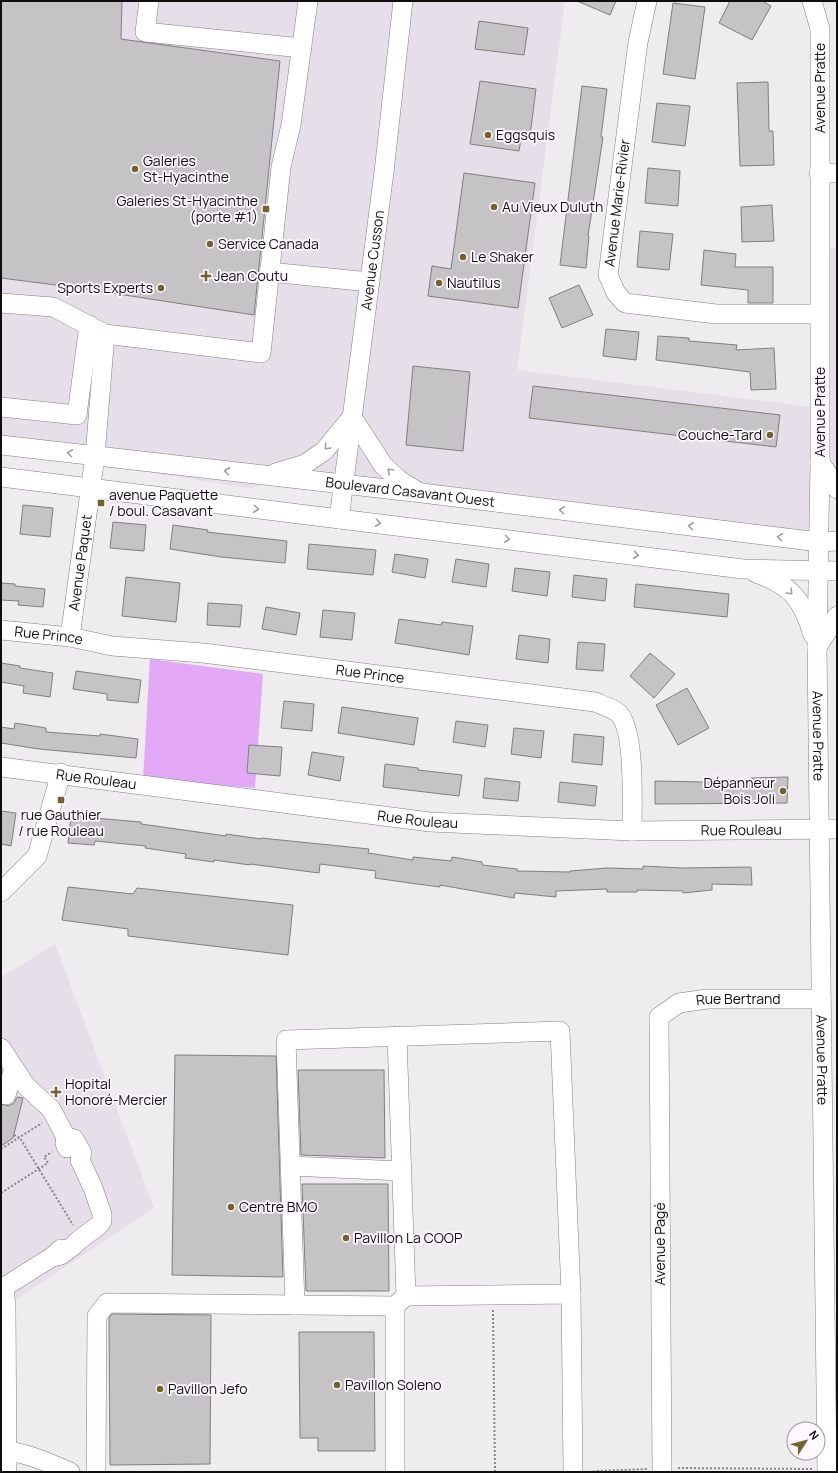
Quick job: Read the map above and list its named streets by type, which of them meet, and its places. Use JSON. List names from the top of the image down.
{
  "streets": {
    "street": [
      "Avenue Pratte",
      "Avenue Marie-Rivier",
      "Avenue Cusson",
      "Boulevard Casavant Ouest",
      "Avenue Paquet",
      "Rue Prince",
      "Rue Rouleau",
      "Rue Bertrand",
      "Avenue Pagé"
    ]
  },
  "crossings": [
    ["Avenue Pratte", "Avenue Marie-Rivier"],
    ["Avenue Pratte", "Boulevard Casavant Ouest"],
    ["Avenue Pratte", "Rue Rouleau"],
    ["Avenue Pratte", "Rue Bertrand"],
    ["Avenue Cusson", "Boulevard Casavant Ouest"],
    ["Boulevard Casavant Ouest", "Avenue Paquet"],
    ["Avenue Paquet", "Rue Prince"],
    ["Rue Prince", "Rue Rouleau"],
    ["Rue Bertrand", "Avenue Pagé"]
  ],
  "places": {
    "other": [
      "Eggsquis",
      "Galeries St-Hyacinthe",
      "Au Vieux Duluth",
      "Service Canada",
      "Le Shaker",
      "Nautilus",
      "Sports Experts",
      "Couche-Tard",
      "Dépanneur Bois Joli",
      "Centre BMO",
      "Pavillon La COOP",
      "Pavillon Soleno",
      "Pavillon Jefo"
    ],
    "transit": ["Galeries St-Hyacinthe (porte #1)", "avenue Paquette / boul. Casavant", "rue Gauthier / rue Rouleau"],
    "health": ["Jean Coutu", "Hopital Honoré-Mercier"]
  },
  "north": "top right"
}
